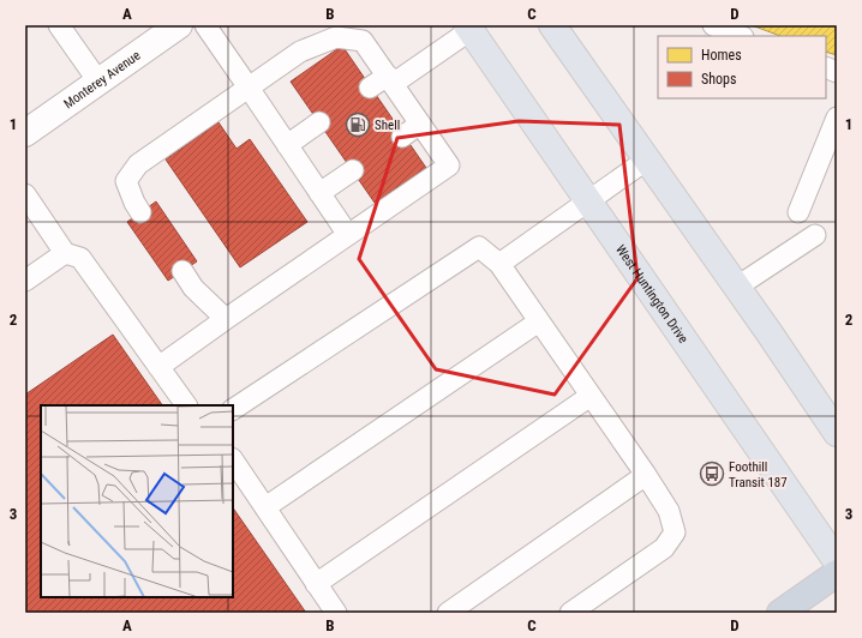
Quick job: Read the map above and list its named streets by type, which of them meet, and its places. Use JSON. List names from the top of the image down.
{
  "streets": {
    "main road": ["West Huntington Drive"],
    "street": ["Monterey Avenue"]
  },
  "places": {
    "fuel station": ["Shell"],
    "bus stop": ["Foothill Transit 187"]
  },
  "legend": ["Homes", "Shops"],
  "grid": {
    "columns": [
      "A",
      "B",
      "C",
      "D"
    ],
    "rows": ["1", "2", "3"]
  }
}
